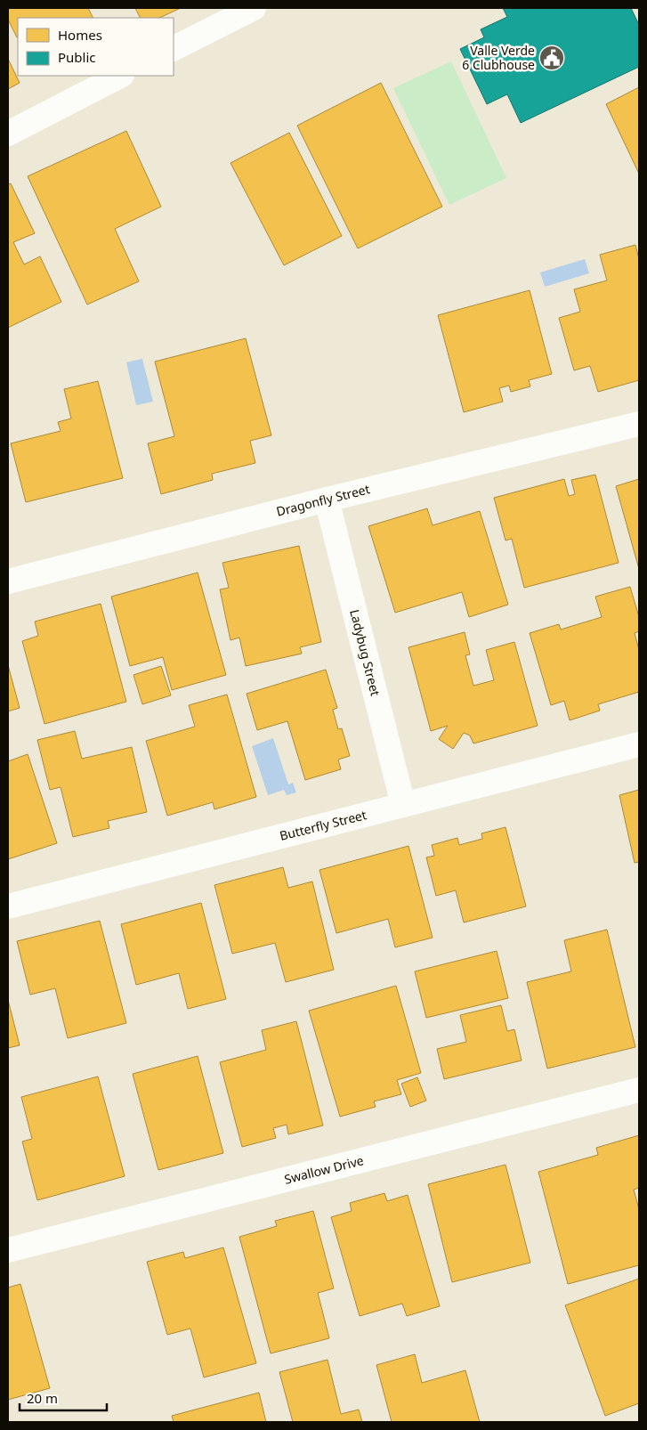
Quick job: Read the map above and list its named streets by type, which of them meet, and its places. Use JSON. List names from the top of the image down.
{
  "streets": {
    "street": [
      "Dragonfly Street",
      "Ladybug Street",
      "Butterfly Street",
      "Swallow Drive"
    ]
  },
  "crossings": [
    ["Dragonfly Street", "Ladybug Street"],
    ["Ladybug Street", "Butterfly Street"]
  ],
  "places": {
    "public building": ["Valle Verde 6 Clubhouse"]
  },
  "legend": ["Homes", "Public"],
  "scale_bar": "20 m"
}
